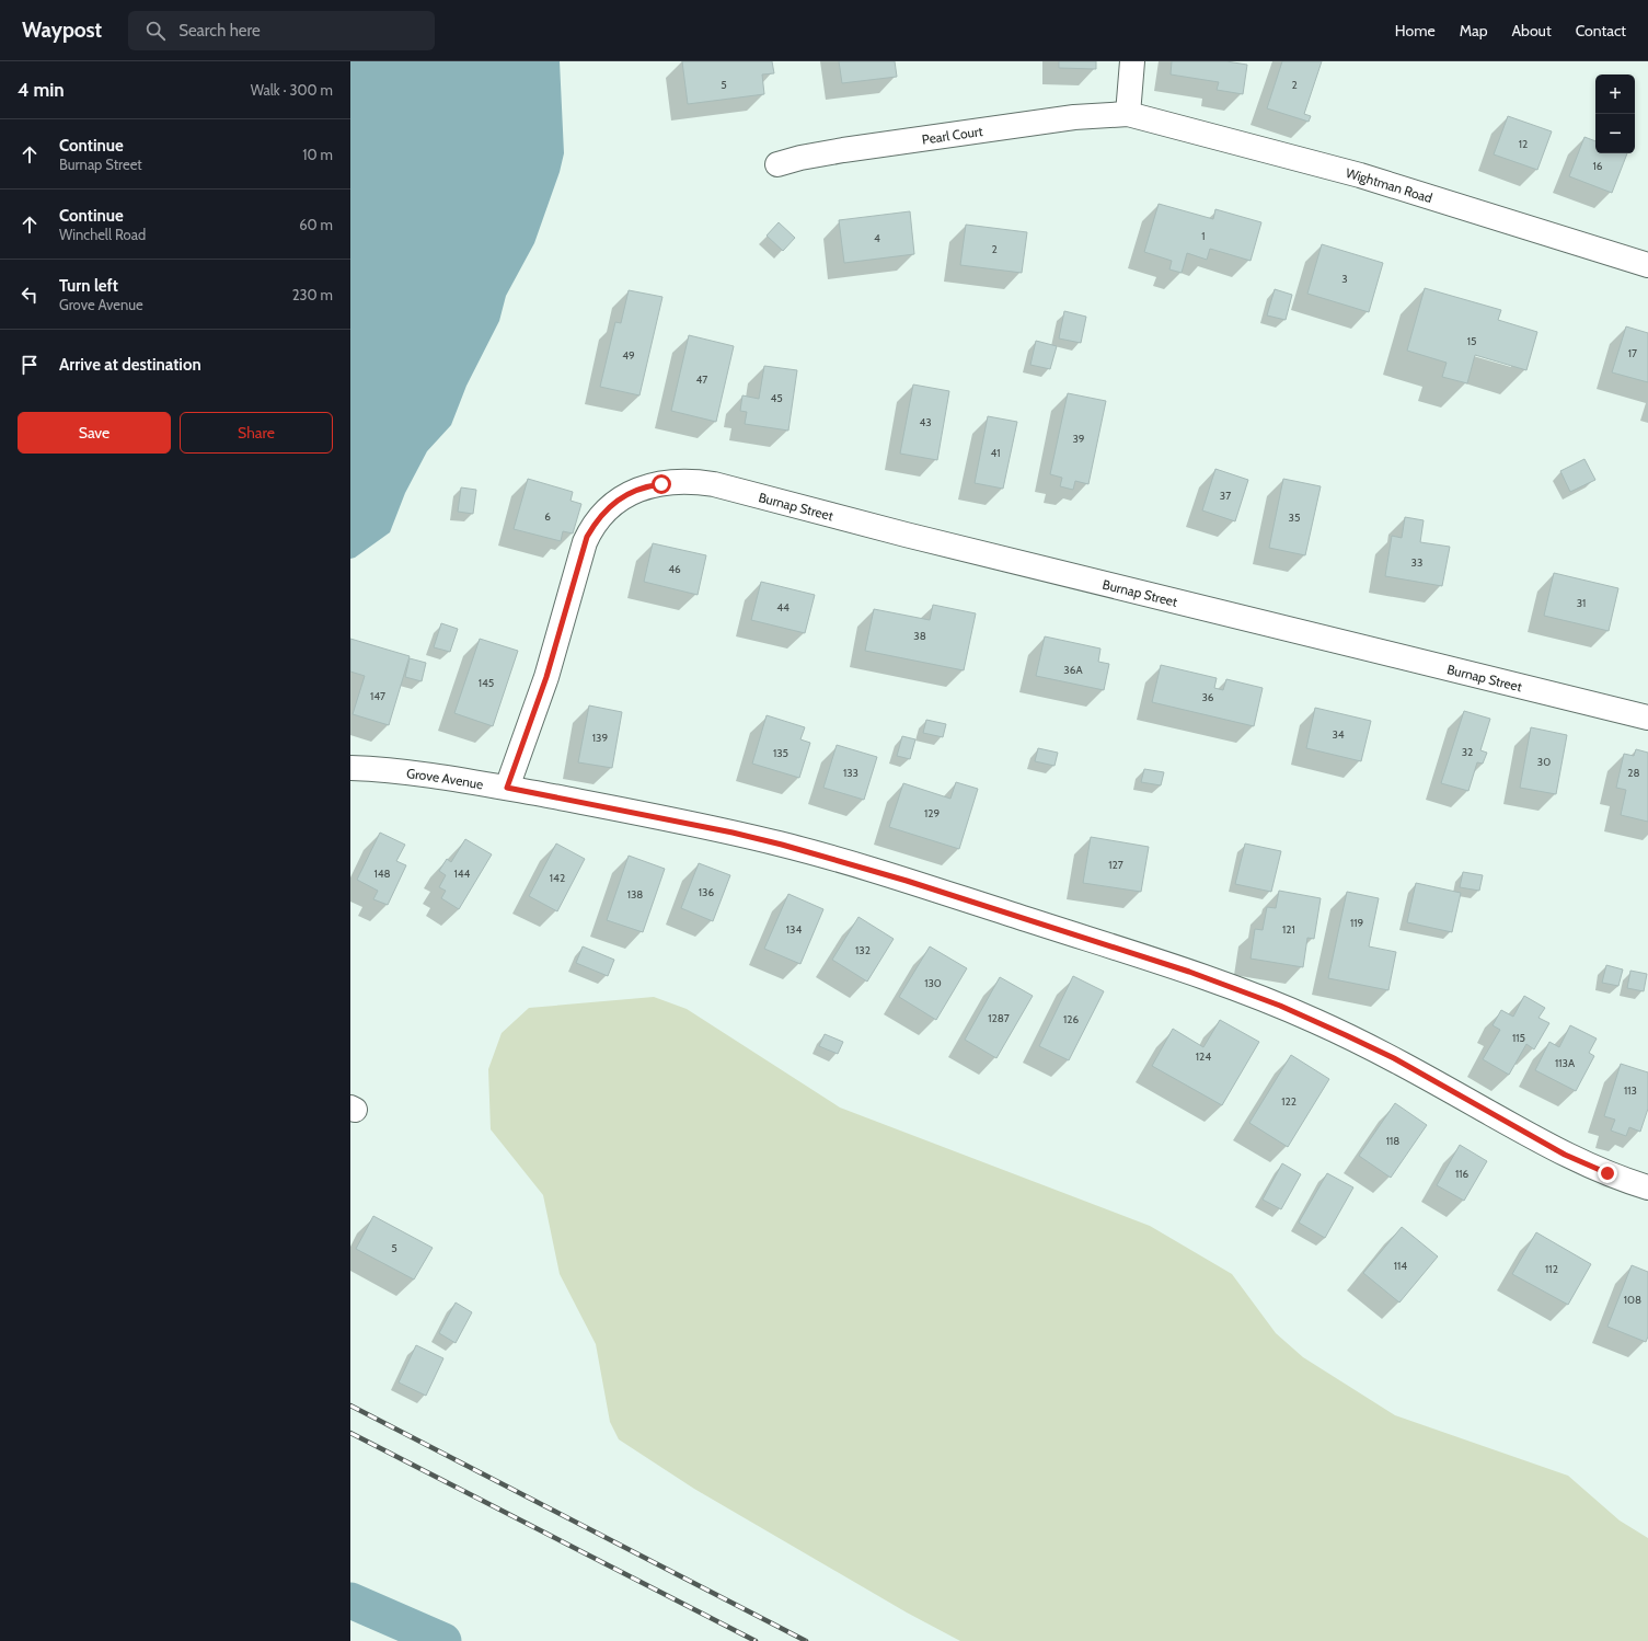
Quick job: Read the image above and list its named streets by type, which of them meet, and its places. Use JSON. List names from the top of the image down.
{
  "streets": {
    "street": [
      "Pearl Court",
      "Wightman Road",
      "Burnap Street",
      "Grove Avenue"
    ]
  },
  "crossings": [
    ["Pearl Court", "Wightman Road"],
    ["Burnap Street", "Grove Avenue"]
  ],
  "house_numbers": [
    "5",
    "2",
    "12",
    "16",
    "1",
    "4",
    "2",
    "3",
    "15",
    "17",
    "49",
    "47",
    "45",
    "43",
    "39",
    "41",
    "37",
    "6",
    "35",
    "33",
    "46",
    "31",
    "44",
    "38",
    "36A",
    "145",
    "147",
    "36",
    "34",
    "139",
    "32",
    "135",
    "30",
    "133",
    "28",
    "129",
    "127",
    "148",
    "144",
    "142",
    "136",
    "138",
    "119",
    "134",
    "121",
    "132",
    "130",
    "1287",
    "126",
    "115",
    "124",
    "113A",
    "113",
    "122",
    "118",
    "116",
    "5",
    "114",
    "112",
    "108"
  ],
  "page": {
    "header": "Waypost",
    "search": "Search here",
    "nav": [
      "Home",
      "Map",
      "About",
      "Contact"
    ],
    "heading": ["4 min", "Walk · 300 m"],
    "map_buttons": ["+", "−"],
    "list": [
      ["Continue", "Burnap Street", "10 m"],
      ["Continue", "Winchell Road", "60 m"],
      ["Turn left", "Grove Avenue", "230 m"],
      "Arrive at destination"
    ],
    "buttons": ["Save", "Share"]
  }
}
